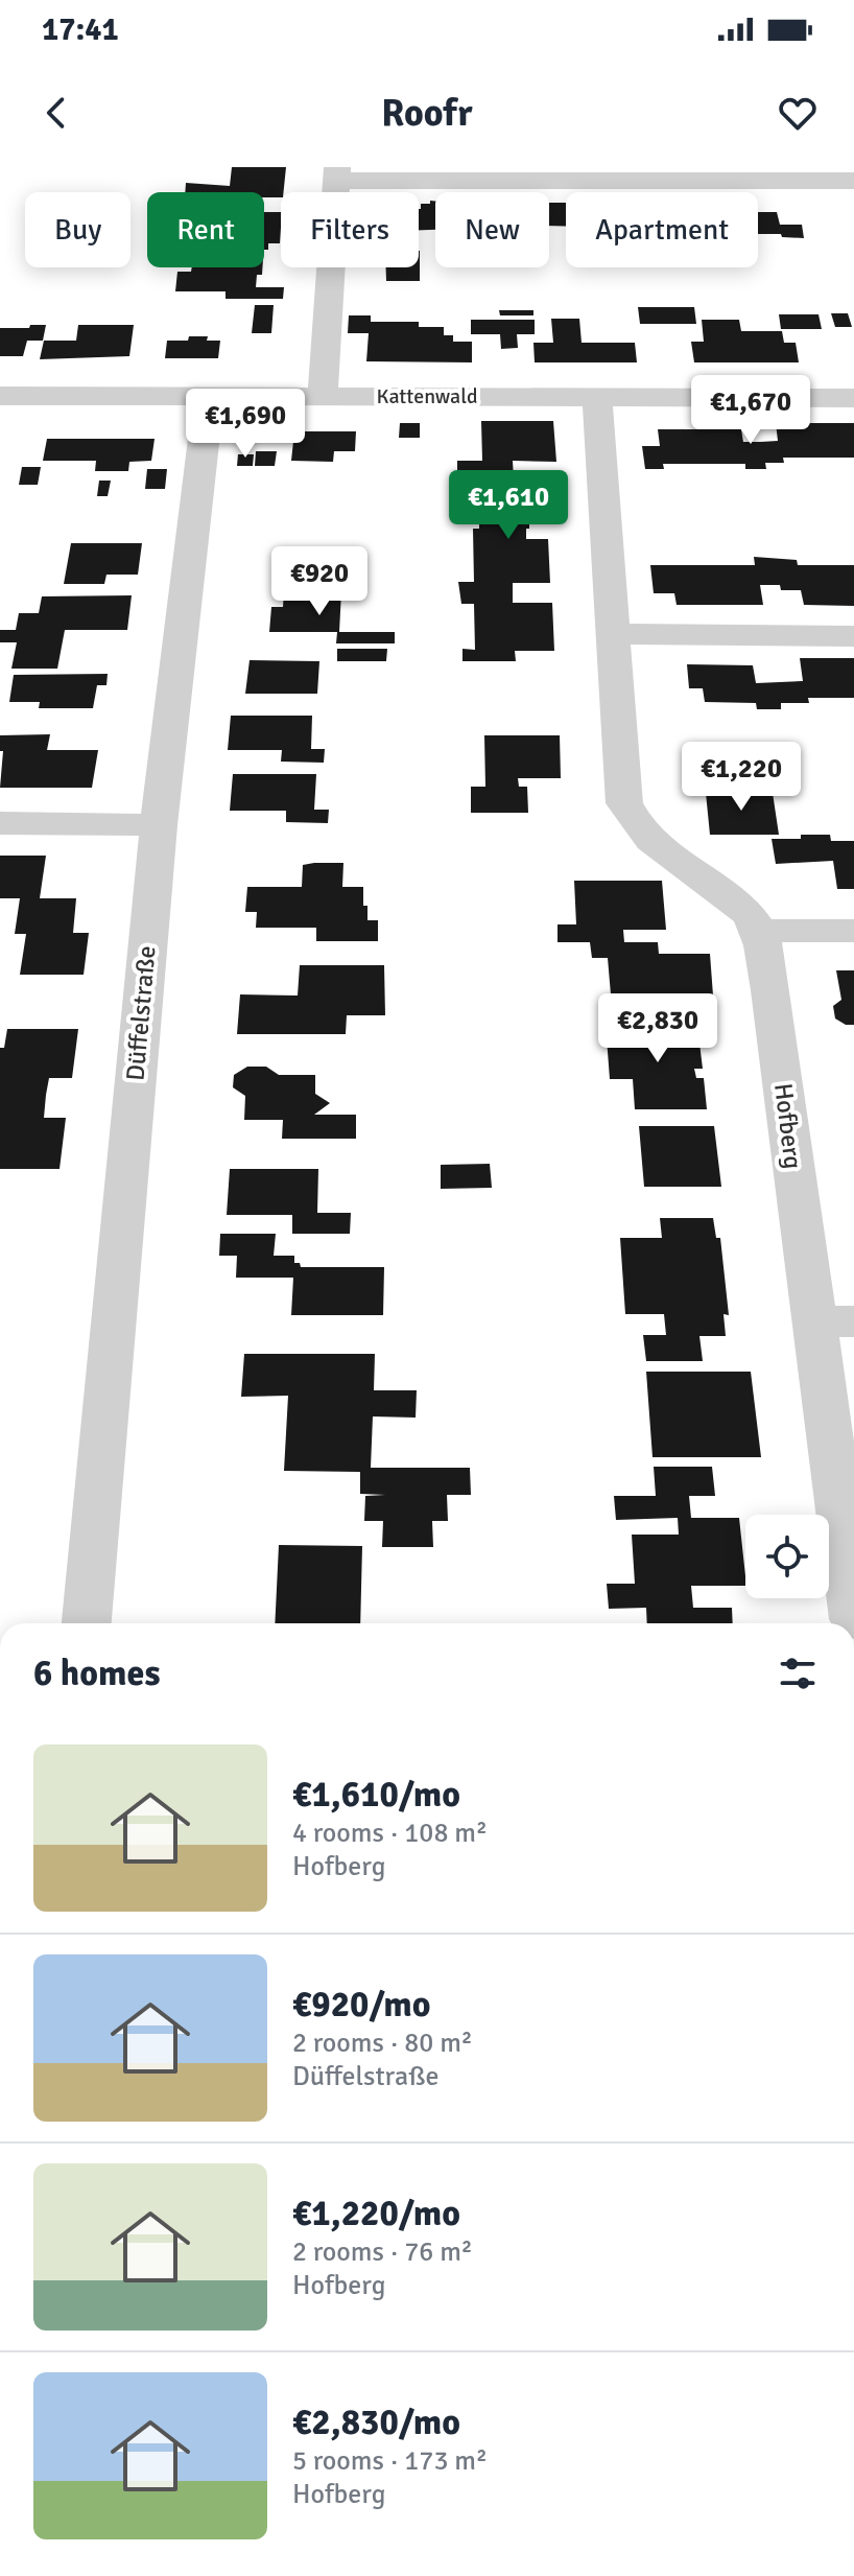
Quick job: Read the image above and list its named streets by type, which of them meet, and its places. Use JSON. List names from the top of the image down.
{
  "streets": {
    "street": ["Kattenwald", "Düffelstraße", "Hofberg"]
  },
  "crossings": [
    ["Kattenwald", "Düffelstraße"],
    ["Kattenwald", "Hofberg"]
  ],
  "page": {
    "status": "17:41",
    "header": "Roofr",
    "chip": [
      "Buy",
      "Rent",
      "Filters",
      "New",
      "Apartment"
    ],
    "price": [
      "€1,670",
      "€1,690",
      "€1,610",
      "€920",
      "€1,220",
      "€2,830"
    ],
    "heading": "6 homes",
    "list": [
      {
        "name": "€1,610/mo",
        "note": "4 rooms · 108 m² · Hofberg"
      },
      {
        "name": "€920/mo",
        "note": "2 rooms · 80 m² · Düffelstraße"
      },
      {
        "name": "€1,220/mo",
        "note": "2 rooms · 76 m² · Hofberg"
      },
      {
        "name": "€2,830/mo",
        "note": "5 rooms · 173 m² · Hofberg"
      }
    ]
  }
}
